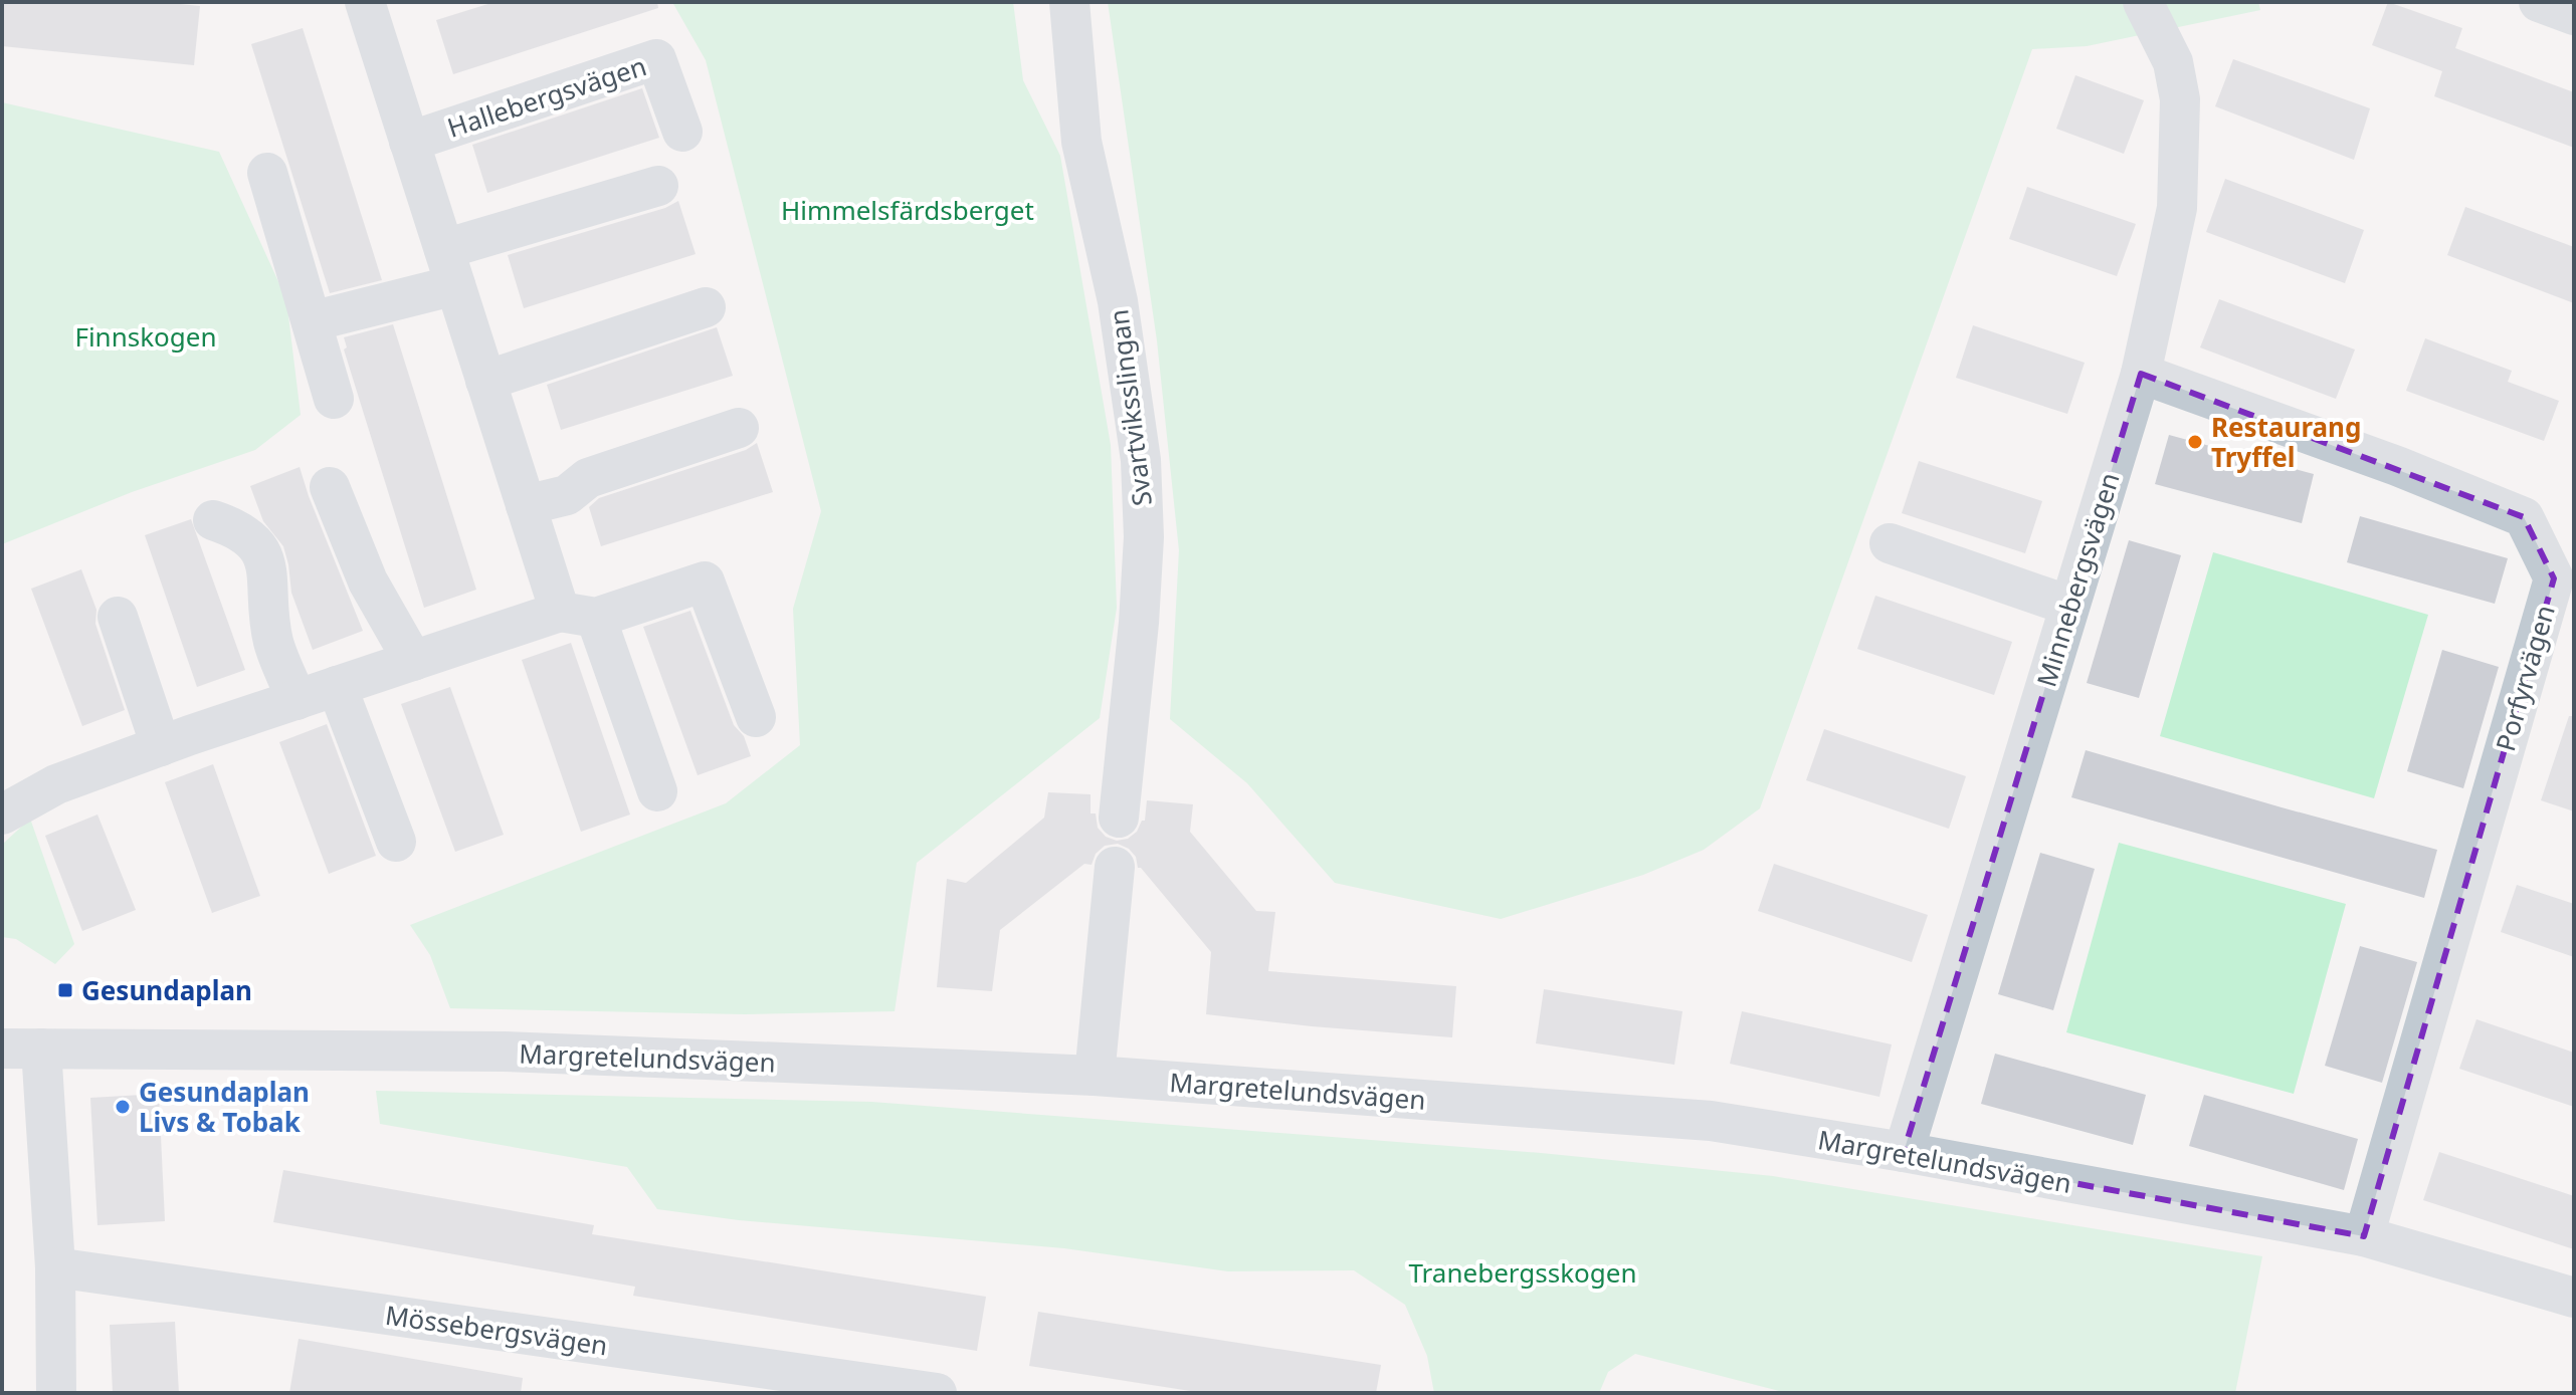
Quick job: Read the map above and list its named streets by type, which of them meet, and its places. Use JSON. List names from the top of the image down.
{
  "streets": {
    "street": [
      "Hallebergsvägen",
      "Svartviksslingan",
      "Minnebergsvägen",
      "Porfyrvägen",
      "Margretelundsvägen",
      "Mössebergsvägen"
    ]
  },
  "crossings": [
    ["Minnebergsvägen", "Porfyrvägen"],
    ["Minnebergsvägen", "Margretelundsvägen"],
    ["Porfyrvägen", "Margretelundsvägen"]
  ],
  "parks": ["Himmelsfärdsberget", "Finnskogen", "Tranebergsskogen"],
  "places": {
    "other": ["Restaurang Tryffel", "Gesundaplan Livs & Tobak"],
    "transit": ["Gesundaplan"]
  }
}
